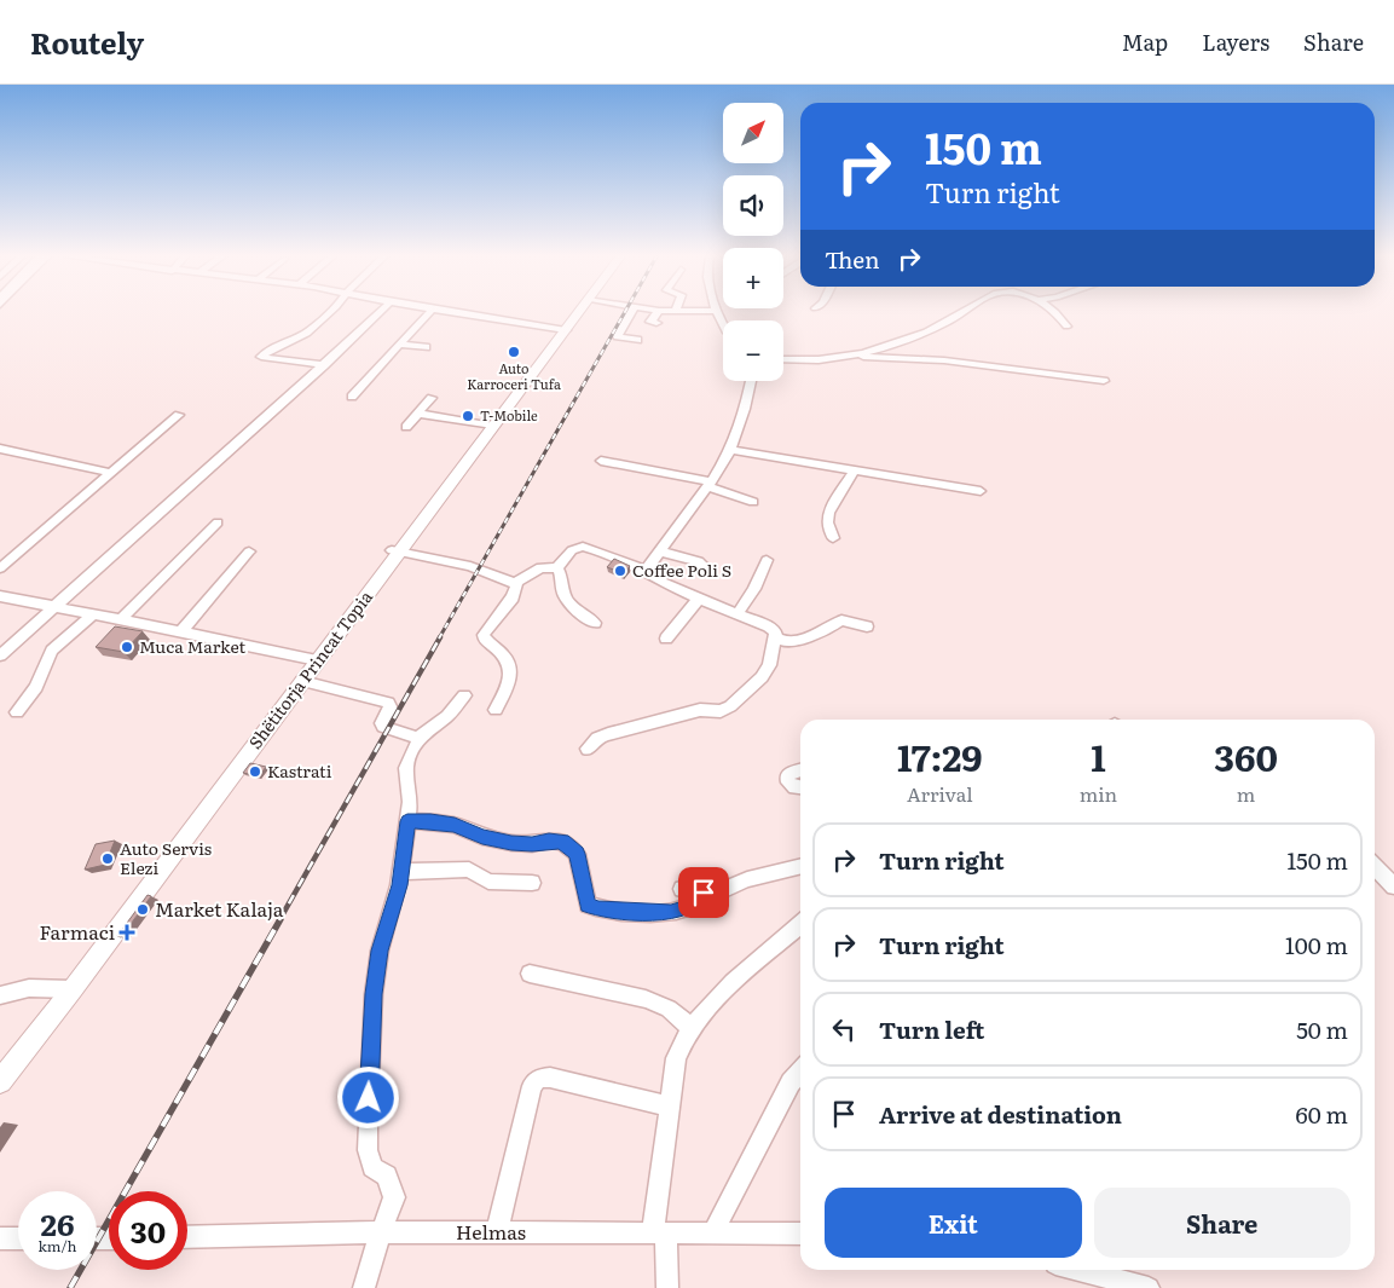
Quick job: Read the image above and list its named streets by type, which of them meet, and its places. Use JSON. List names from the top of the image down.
{
  "streets": {
    "main road": ["Shëtitorja Princat Topia"],
    "street": ["Helmas"]
  },
  "places": {
    "other": [
      "Auto Karroceri Tufa",
      "T-Mobile",
      "Coffee Poli S",
      "Muca Market",
      "Kastrati",
      "Auto Servis Elezi",
      "Market Kalaja"
    ],
    "health": ["Farmaci"]
  },
  "north": "top right",
  "page": {
    "header": "Routely",
    "nav": ["Map", "Layers", "Share"],
    "map_buttons": ["+", "−"],
    "turn": ["150 m", "Turn right"],
    "then": "Then",
    "eta": [
      "17:29",
      "Arrival",
      "1",
      "min",
      "360",
      "m"
    ],
    "list": [
      {
        "name": "Turn right",
        "value": "150 m"
      },
      {
        "name": "Turn right",
        "value": "100 m"
      },
      {
        "name": "Turn left",
        "value": "50 m"
      },
      {
        "name": "Arrive at destination",
        "value": "60 m"
      }
    ],
    "buttons": ["Exit", "Share"],
    "speed": "26 km/h",
    "limit": "30"
  }
}
